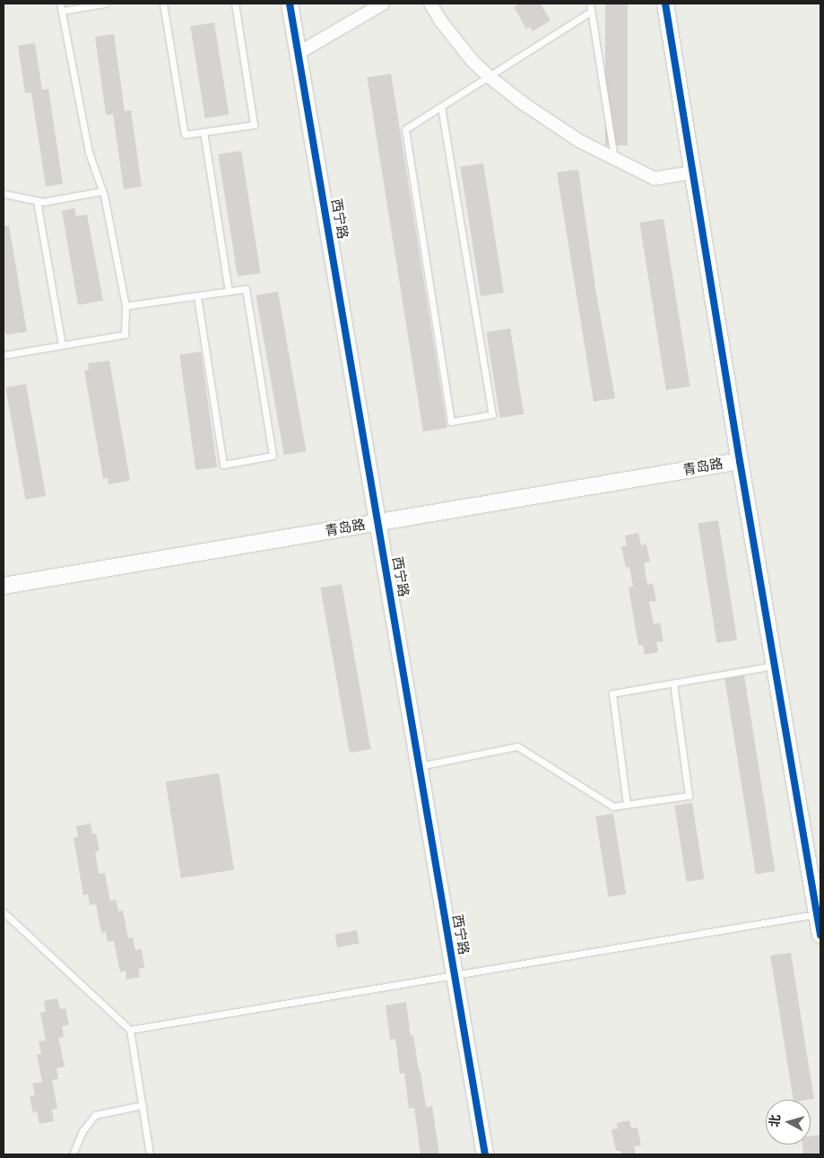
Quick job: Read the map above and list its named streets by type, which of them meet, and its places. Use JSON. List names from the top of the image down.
{
  "streets": {
    "street": ["西宁路", "青岛路"]
  },
  "crossings": [
    ["西宁路", "青岛路"]
  ],
  "north": "left"
}
